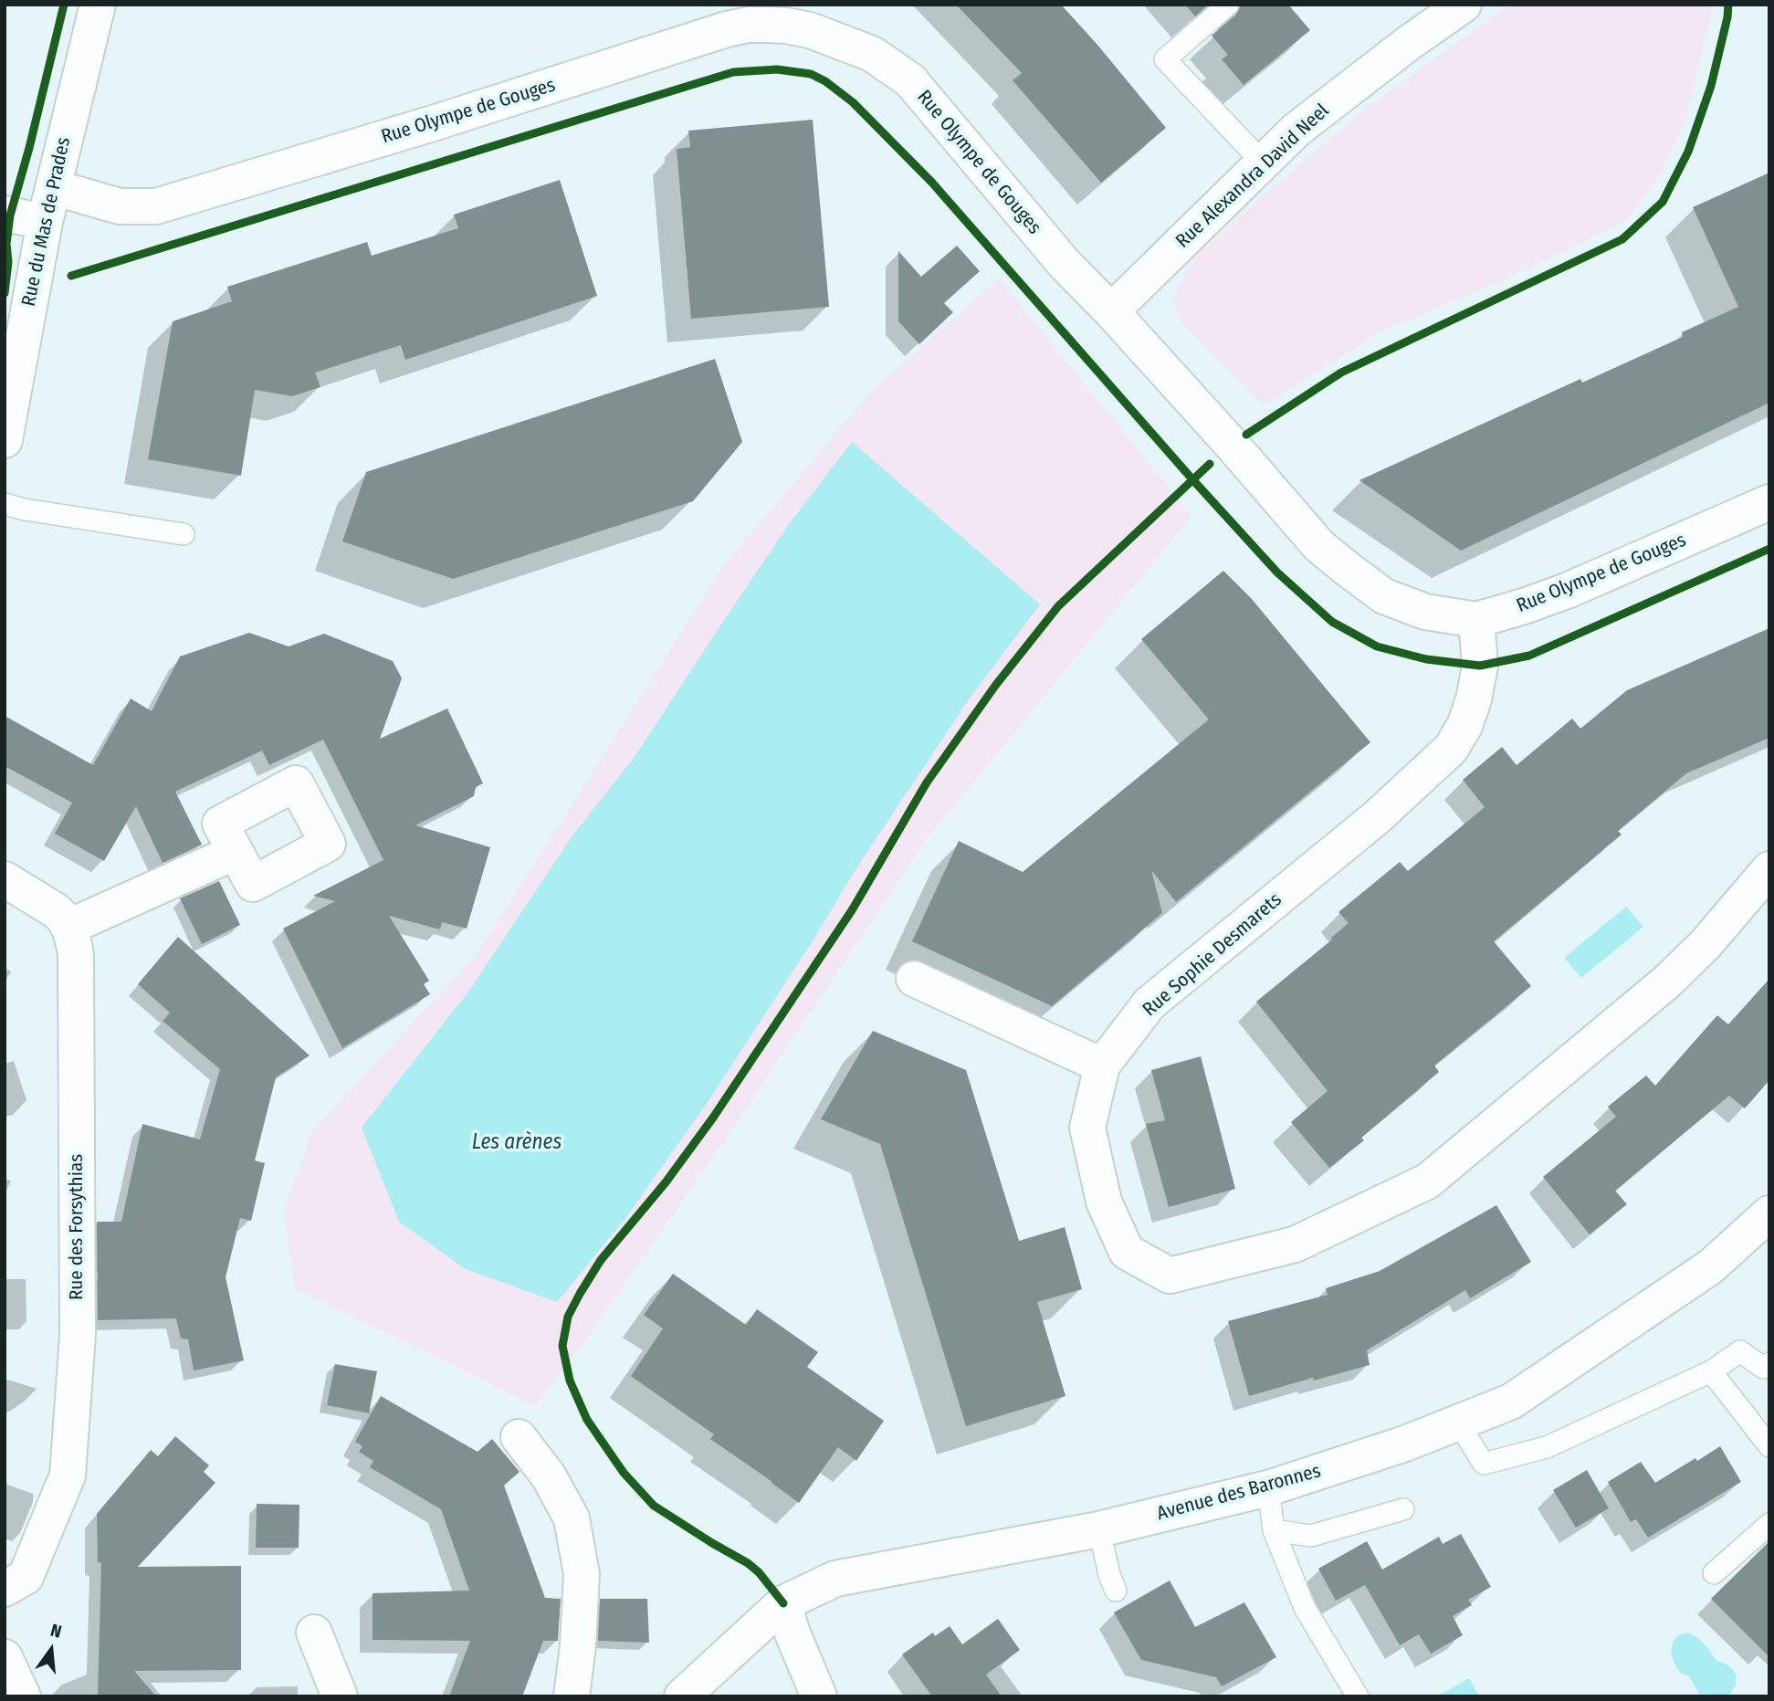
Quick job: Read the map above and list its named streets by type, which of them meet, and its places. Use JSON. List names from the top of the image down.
{
  "streets": {
    "street": [
      "Rue Olympe de Gouges",
      "Rue Alexandra David Neel",
      "Rue du Mas de Prades",
      "Rue Sophie Desmarets",
      "Rue des Forsythias",
      "Avenue des Baronnes"
    ]
  },
  "crossings": [
    ["Rue Olympe de Gouges", "Rue Alexandra David Neel"],
    ["Rue Olympe de Gouges", "Rue du Mas de Prades"],
    ["Rue Olympe de Gouges", "Rue Sophie Desmarets"]
  ],
  "water": ["Les arènes"],
  "north": "top"
}
